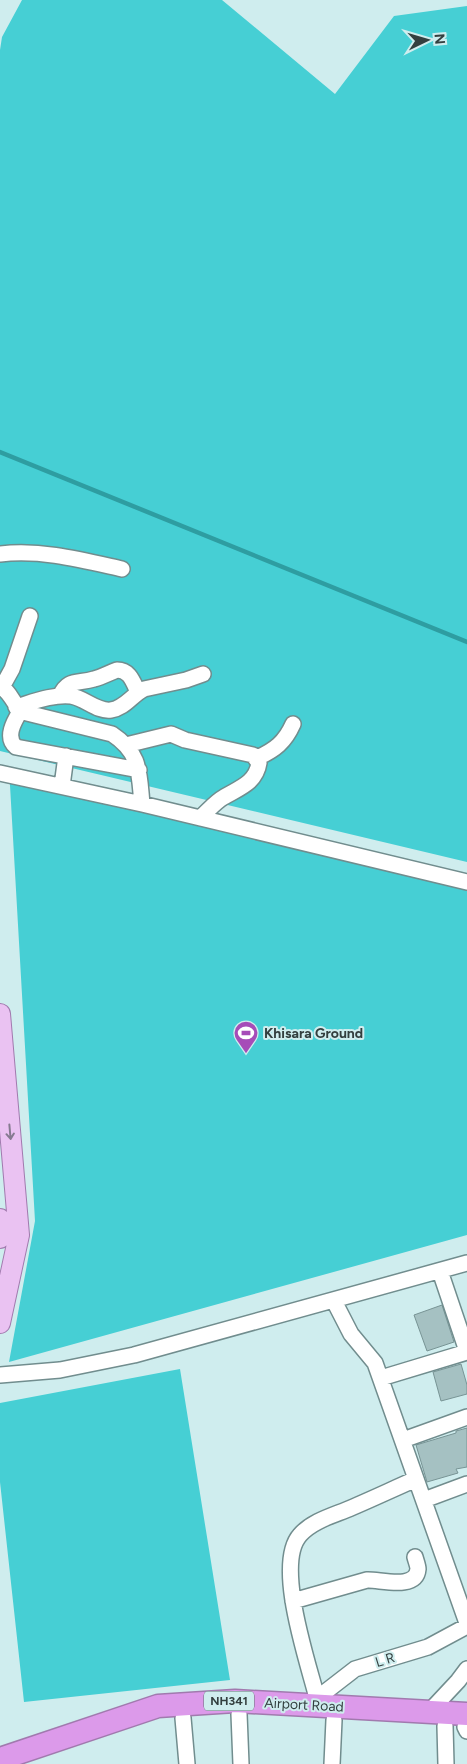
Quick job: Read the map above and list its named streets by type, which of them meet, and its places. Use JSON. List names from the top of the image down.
{
  "streets": {
    "highway": ["NH341", "Airport Road"],
    "street": ["L R"]
  },
  "crossings": [
    ["L R", "Airport Road"]
  ],
  "places": {
    "sports": ["Khisara Ground"]
  },
  "north": "right"
}
